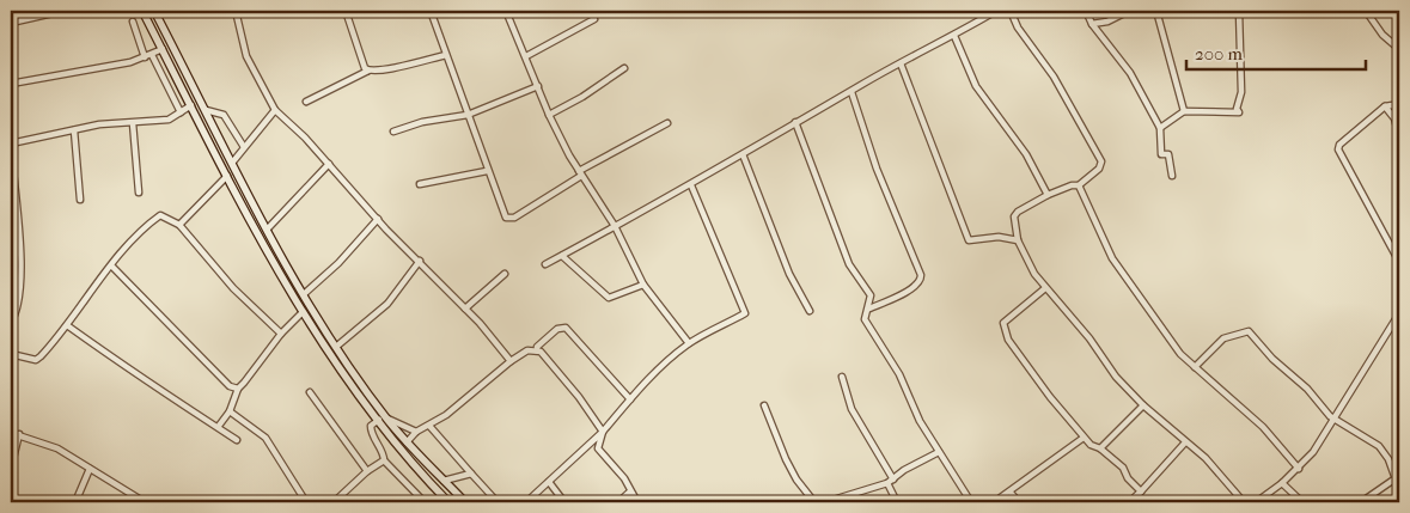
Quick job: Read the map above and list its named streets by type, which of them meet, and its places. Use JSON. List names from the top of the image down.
{
  "scale_bar": "200 m"
}
